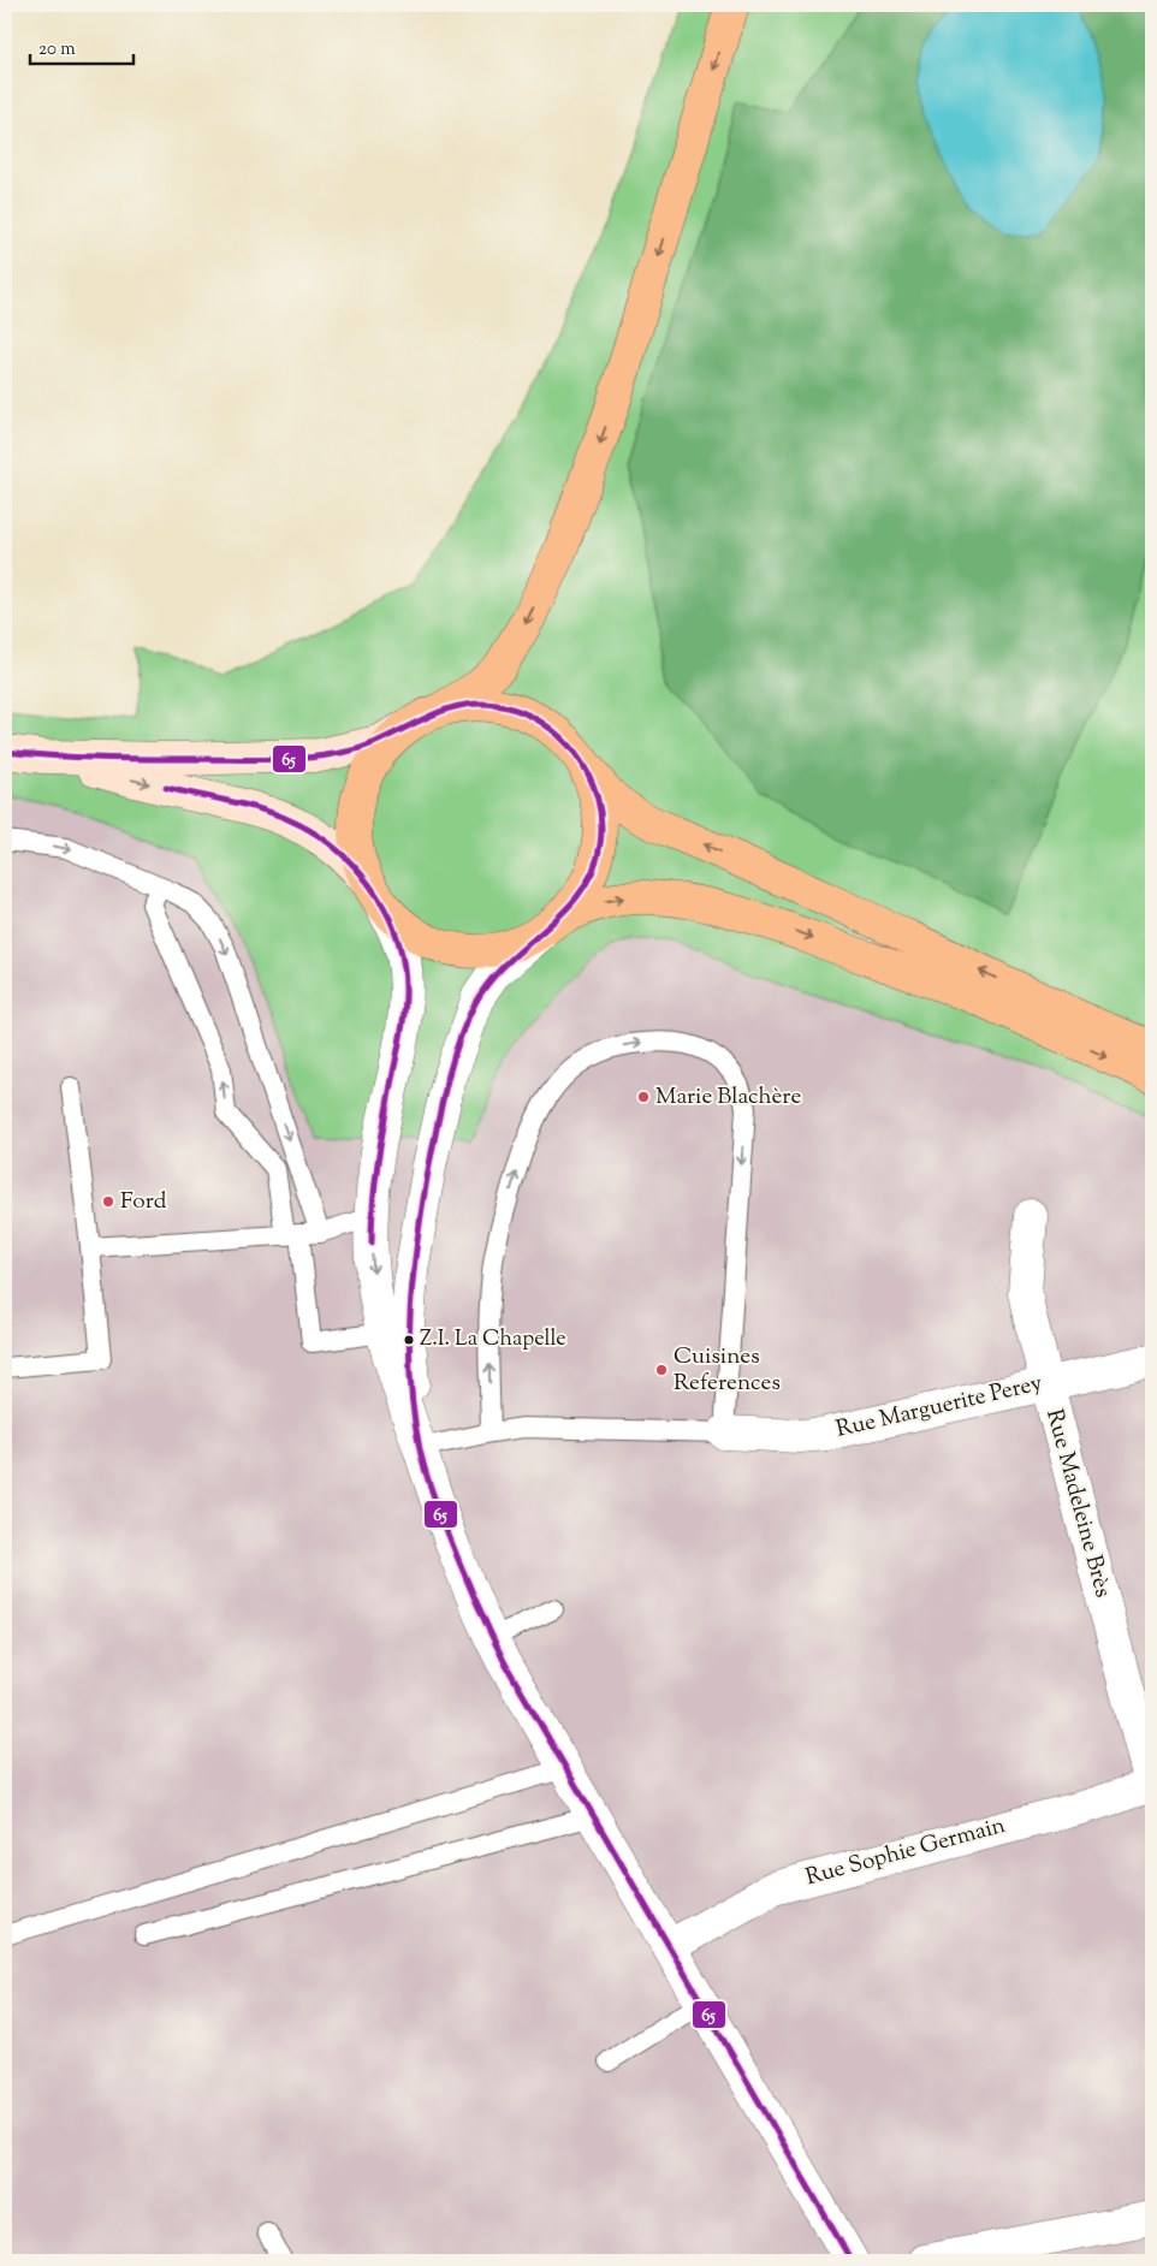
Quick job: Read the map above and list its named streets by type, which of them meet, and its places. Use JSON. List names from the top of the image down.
{
  "streets": {
    "street": ["Rue Marguerite Perey", "Rue Madeleine Brès", "Rue Sophie Germain"]
  },
  "crossings": [
    ["Rue Marguerite Perey", "Rue Madeleine Brès"],
    ["Rue Madeleine Brès", "Rue Sophie Germain"]
  ],
  "places": [
    "Marie Blachère",
    "Ford",
    "Z.I. La Chapelle",
    "Cuisines References"
  ],
  "lines": ["transit line 65"],
  "scale_bar": "20 m"
}
